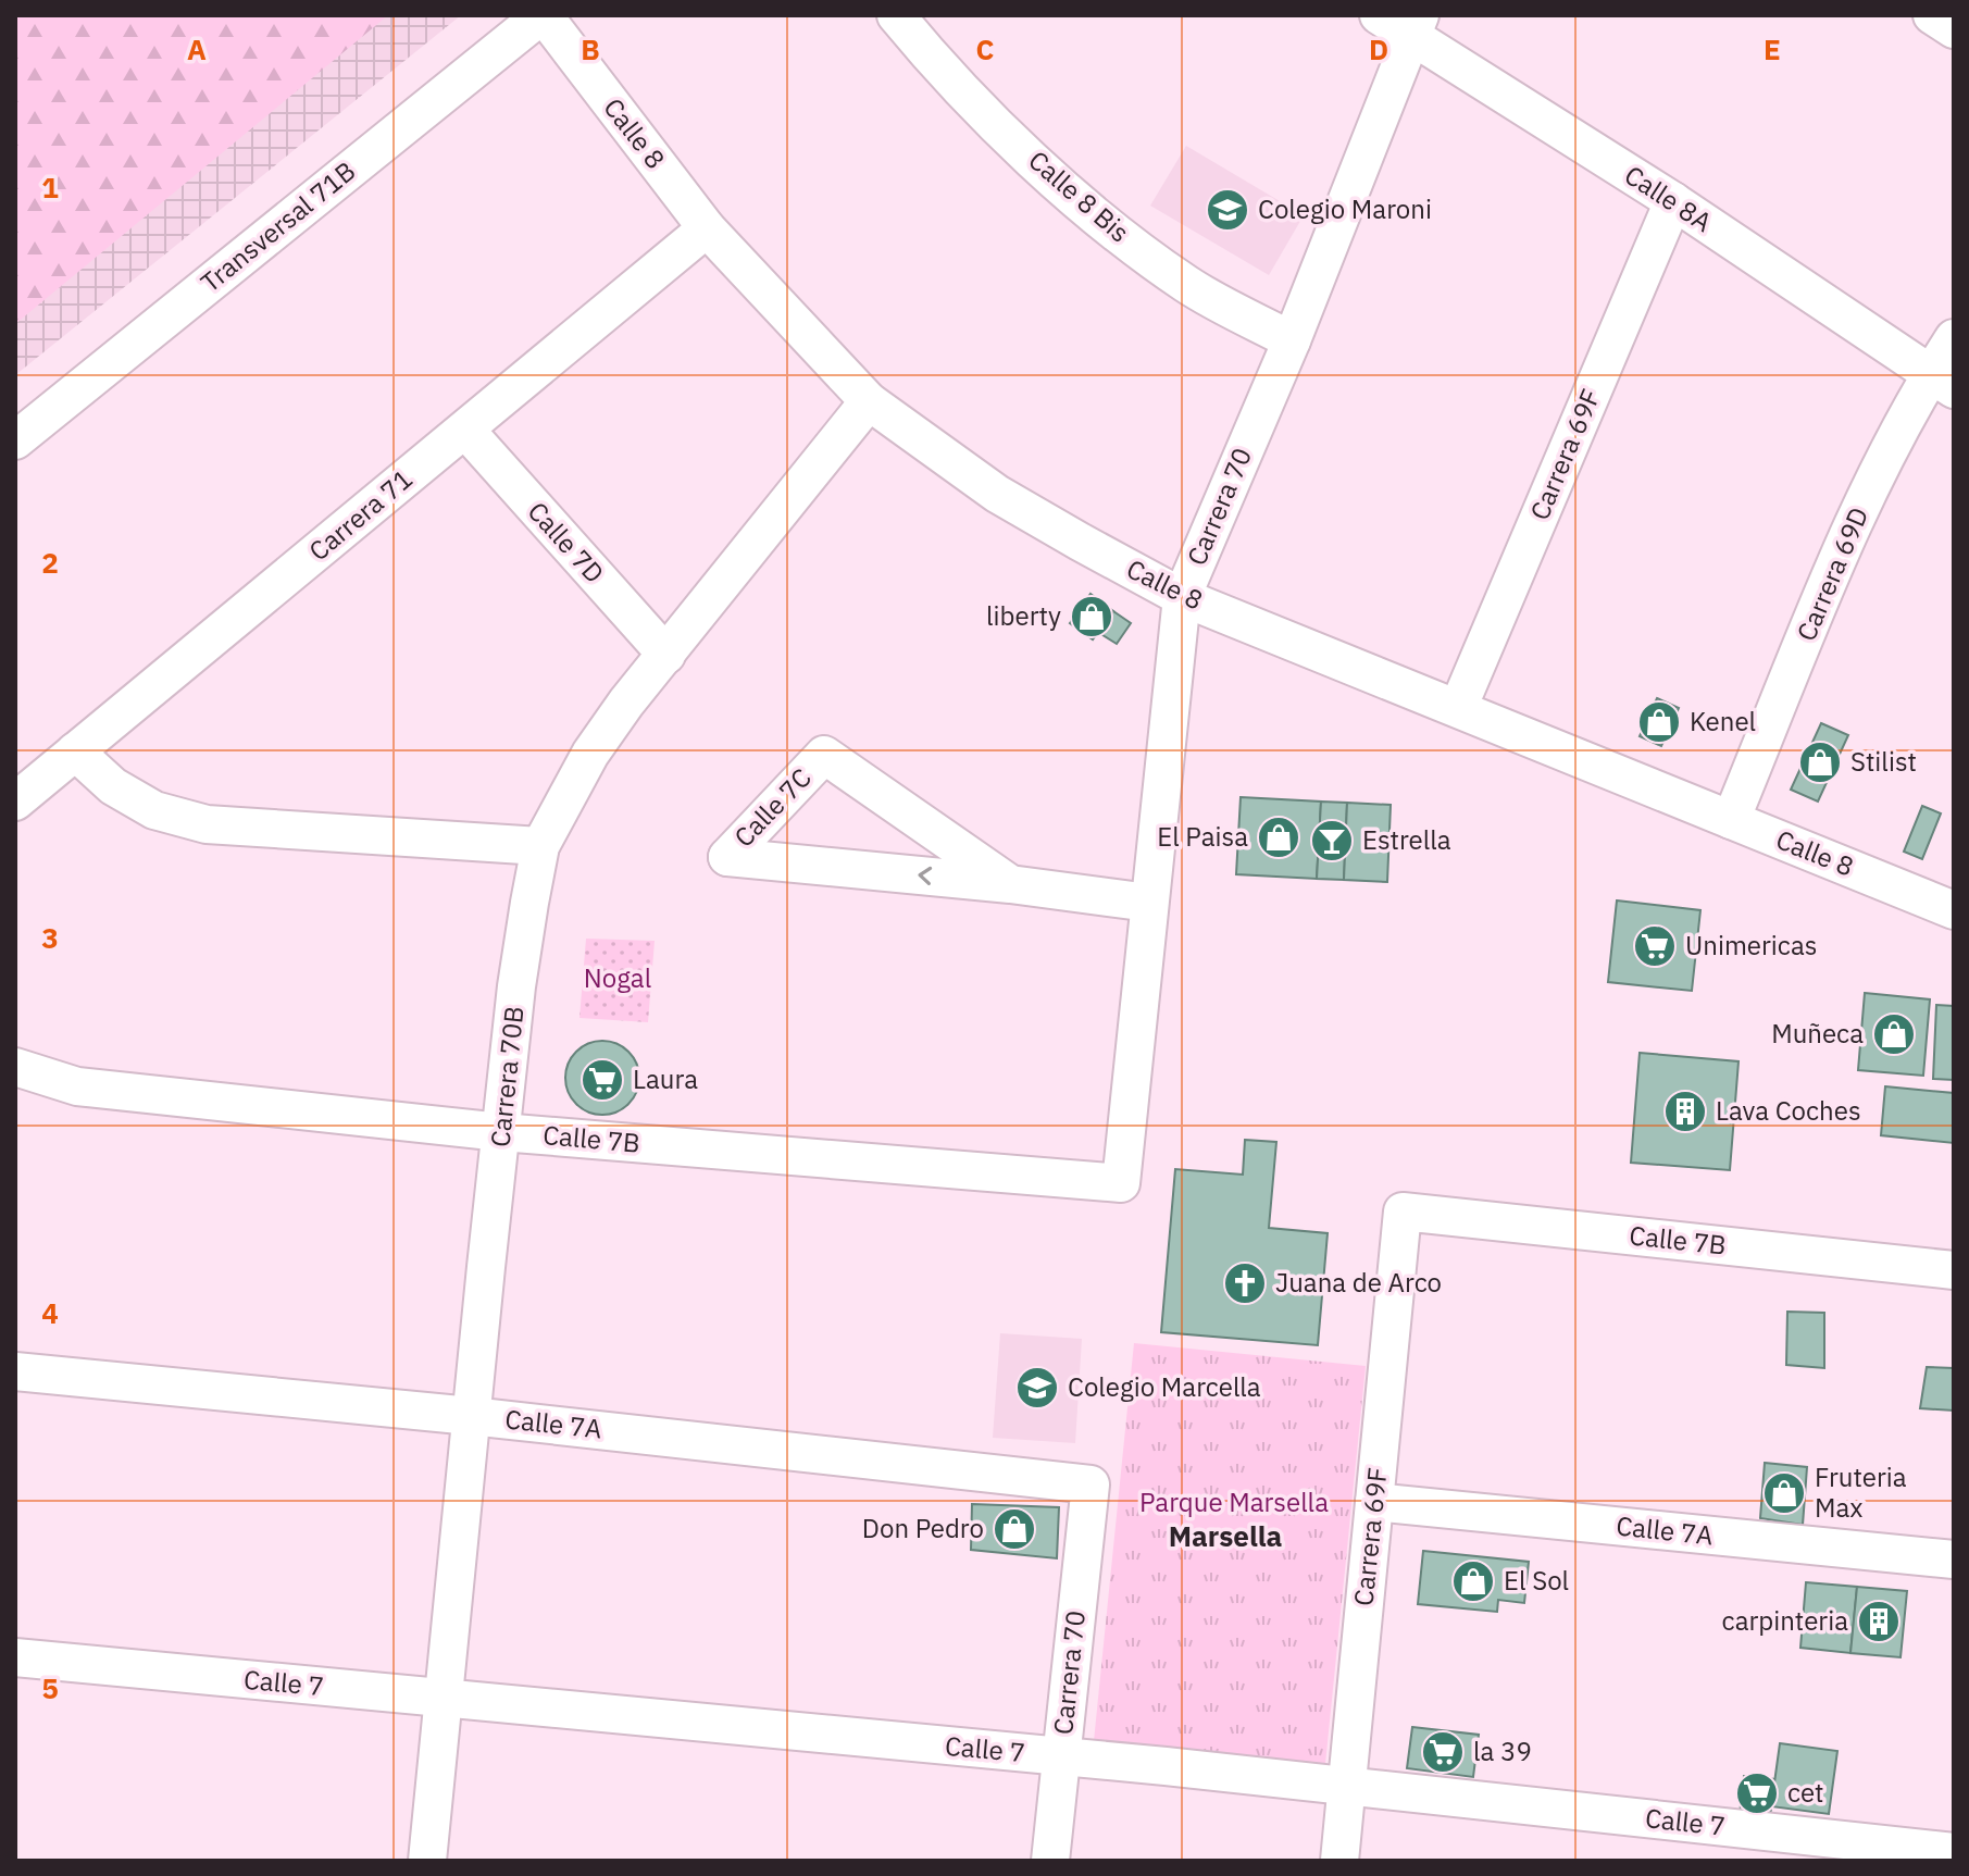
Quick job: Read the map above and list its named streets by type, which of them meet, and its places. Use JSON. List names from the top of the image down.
{
  "streets": {
    "street": [
      "Calle 8",
      "Calle 8 Bis",
      "Calle 8A",
      "Transversal 71B",
      "Carrera 69F",
      "Carrera 70",
      "Carrera 71",
      "Calle 7D",
      "Carrera 69D",
      "Calle 7C",
      "Carrera 70B",
      "Calle 7B",
      "Calle 7A",
      "Calle 7"
    ]
  },
  "crossings": [
    ["Calle 8", "Transversal 71B"],
    ["Calle 8", "Carrera 69F"],
    ["Calle 8", "Carrera 70"],
    ["Calle 8", "Carrera 71"],
    ["Calle 8", "Carrera 69D"],
    ["Calle 8", "Carrera 70B"],
    ["Calle 8 Bis", "Carrera 70"],
    ["Calle 8A", "Carrera 69F"],
    ["Calle 8A", "Carrera 70"],
    ["Calle 8A", "Carrera 69D"],
    ["Carrera 69F", "Calle 7B"],
    ["Carrera 69F", "Calle 7A"],
    ["Carrera 69F", "Calle 7"],
    ["Carrera 70", "Calle 7C"],
    ["Carrera 70", "Calle 7B"],
    ["Carrera 70", "Calle 7A"],
    ["Carrera 70", "Calle 7"],
    ["Carrera 71", "Calle 7D"],
    ["Calle 7D", "Carrera 70B"],
    ["Carrera 70B", "Calle 7B"],
    ["Carrera 70B", "Calle 7A"],
    ["Carrera 70B", "Calle 7"]
  ],
  "districts": ["Marsella"],
  "parks": ["Nogal", "Parque Marsella"],
  "places": {
    "school or university": ["Colegio Maroni", "Colegio Marcella"],
    "shop": [
      "liberty",
      "Kenel",
      "Stilist",
      "El Paisa",
      "Muñeca",
      "Fruteria Max",
      "Don Pedro",
      "El Sol"
    ],
    "bar": ["Estrella"],
    "supermarket": [
      "Unimericas",
      "Laura",
      "la 39",
      "cet"
    ],
    "building": ["Lava Coches", "carpinteria"],
    "church": ["Juana de Arco"]
  },
  "grid": {
    "columns": [
      "A",
      "B",
      "C",
      "D",
      "E"
    ],
    "rows": [
      "1",
      "2",
      "3",
      "4",
      "5"
    ]
  }
}
